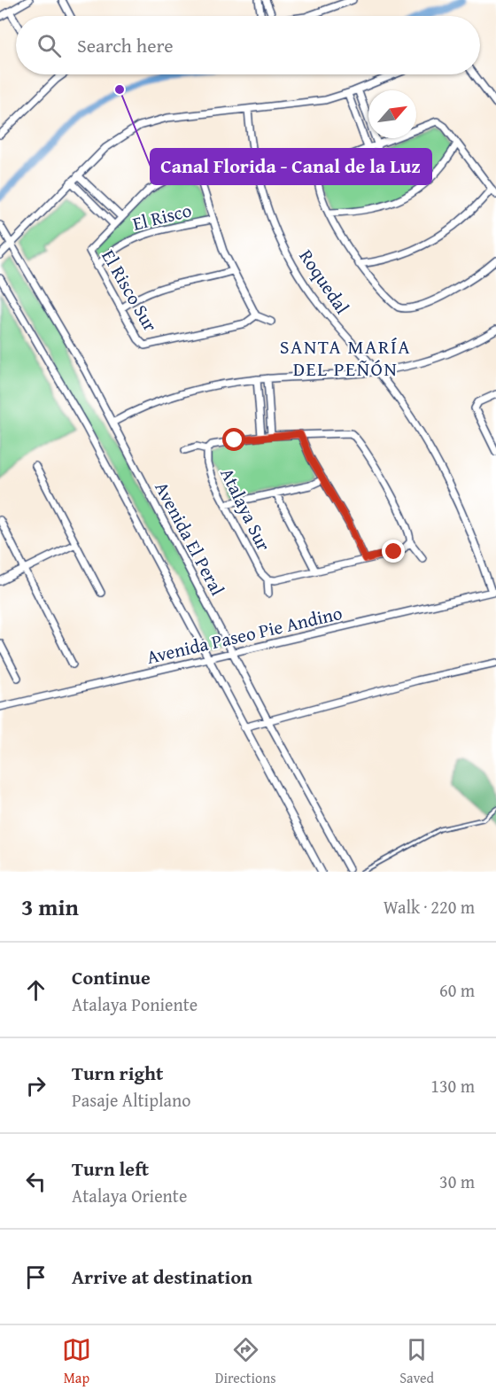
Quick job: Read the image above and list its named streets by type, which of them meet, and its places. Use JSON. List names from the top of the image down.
{
  "streets": {
    "street": [
      "El Risco",
      "Roquedal",
      "El Risco Sur",
      "Atalaya Sur",
      "Avenida El Peral",
      "Avenida Paseo Pie Andino"
    ]
  },
  "crossings": [
    ["El Risco", "El Risco Sur"],
    ["Roquedal", "Avenida Paseo Pie Andino"],
    ["Avenida El Peral", "Avenida Paseo Pie Andino"]
  ],
  "districts": ["SANTA MARÍA DEL PEÑÓN"],
  "places": ["Canal Florida - Canal de la Luz"],
  "north": "top right",
  "page": {
    "search": "Search here",
    "heading": ["3 min", "Walk · 220 m"],
    "list": [
      ["Continue", "Atalaya Poniente", "60 m"],
      ["Turn right", "Pasaje Altiplano", "130 m"],
      ["Turn left", "Atalaya Oriente", "30 m"],
      "Arrive at destination"
    ],
    "nav": ["Map", "Directions", "Saved"]
  }
}
